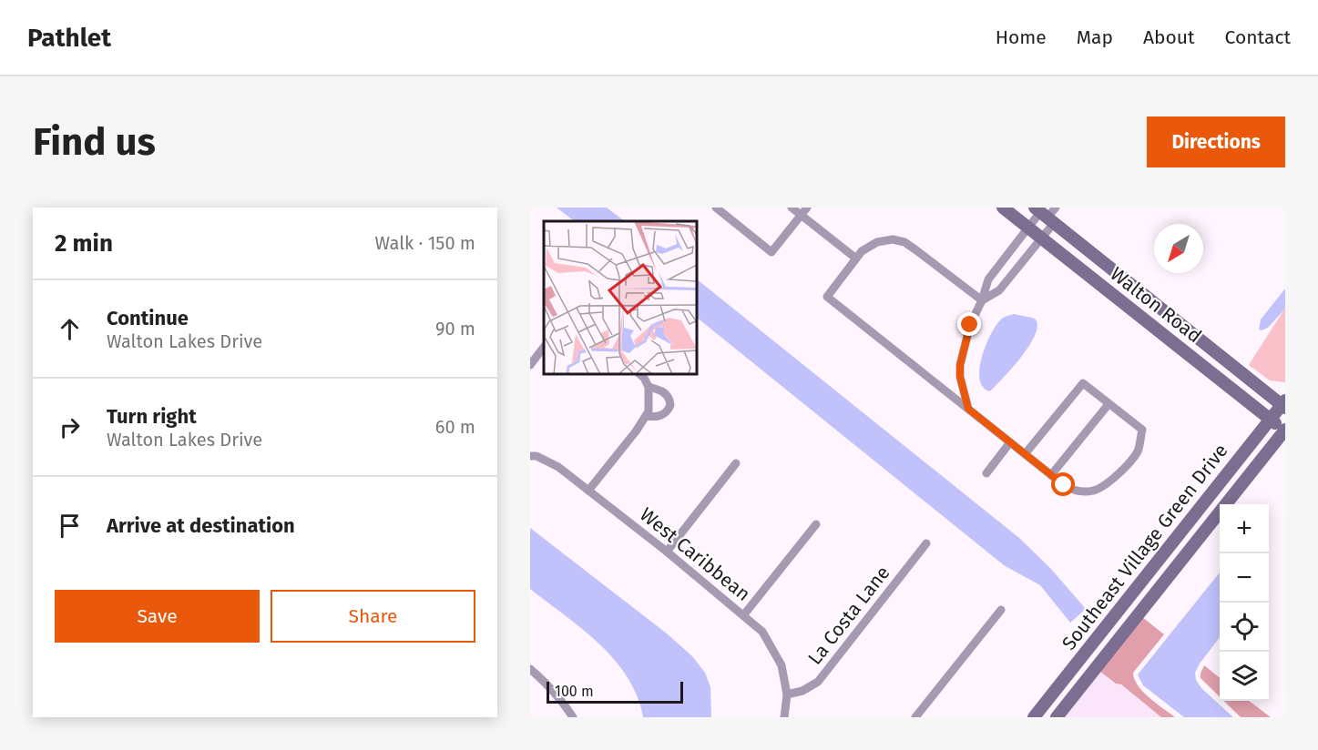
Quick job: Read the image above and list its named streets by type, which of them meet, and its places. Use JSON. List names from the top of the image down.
{
  "streets": {
    "street": [
      "Walton Road",
      "Southeast Village Green Drive",
      "West Caribbean",
      "La Costa Lane"
    ]
  },
  "crossings": [
    ["Walton Road", "Southeast Village Green Drive"],
    ["West Caribbean", "La Costa Lane"]
  ],
  "scale_bar": "100 m",
  "north": "bottom left",
  "page": {
    "header": "Pathlet",
    "nav": [
      "Home",
      "Map",
      "About",
      "Contact"
    ],
    "buttons": [
      "Directions",
      ["Save", "Share"]
    ],
    "title": "Find us",
    "heading": ["2 min", "Walk · 150 m"],
    "list": [
      ["Continue", "Walton Lakes Drive", "90 m"],
      ["Turn right", "Walton Lakes Drive", "60 m"],
      "Arrive at destination"
    ],
    "map_buttons": ["+", "−"],
    "scale": "100 m"
  }
}
